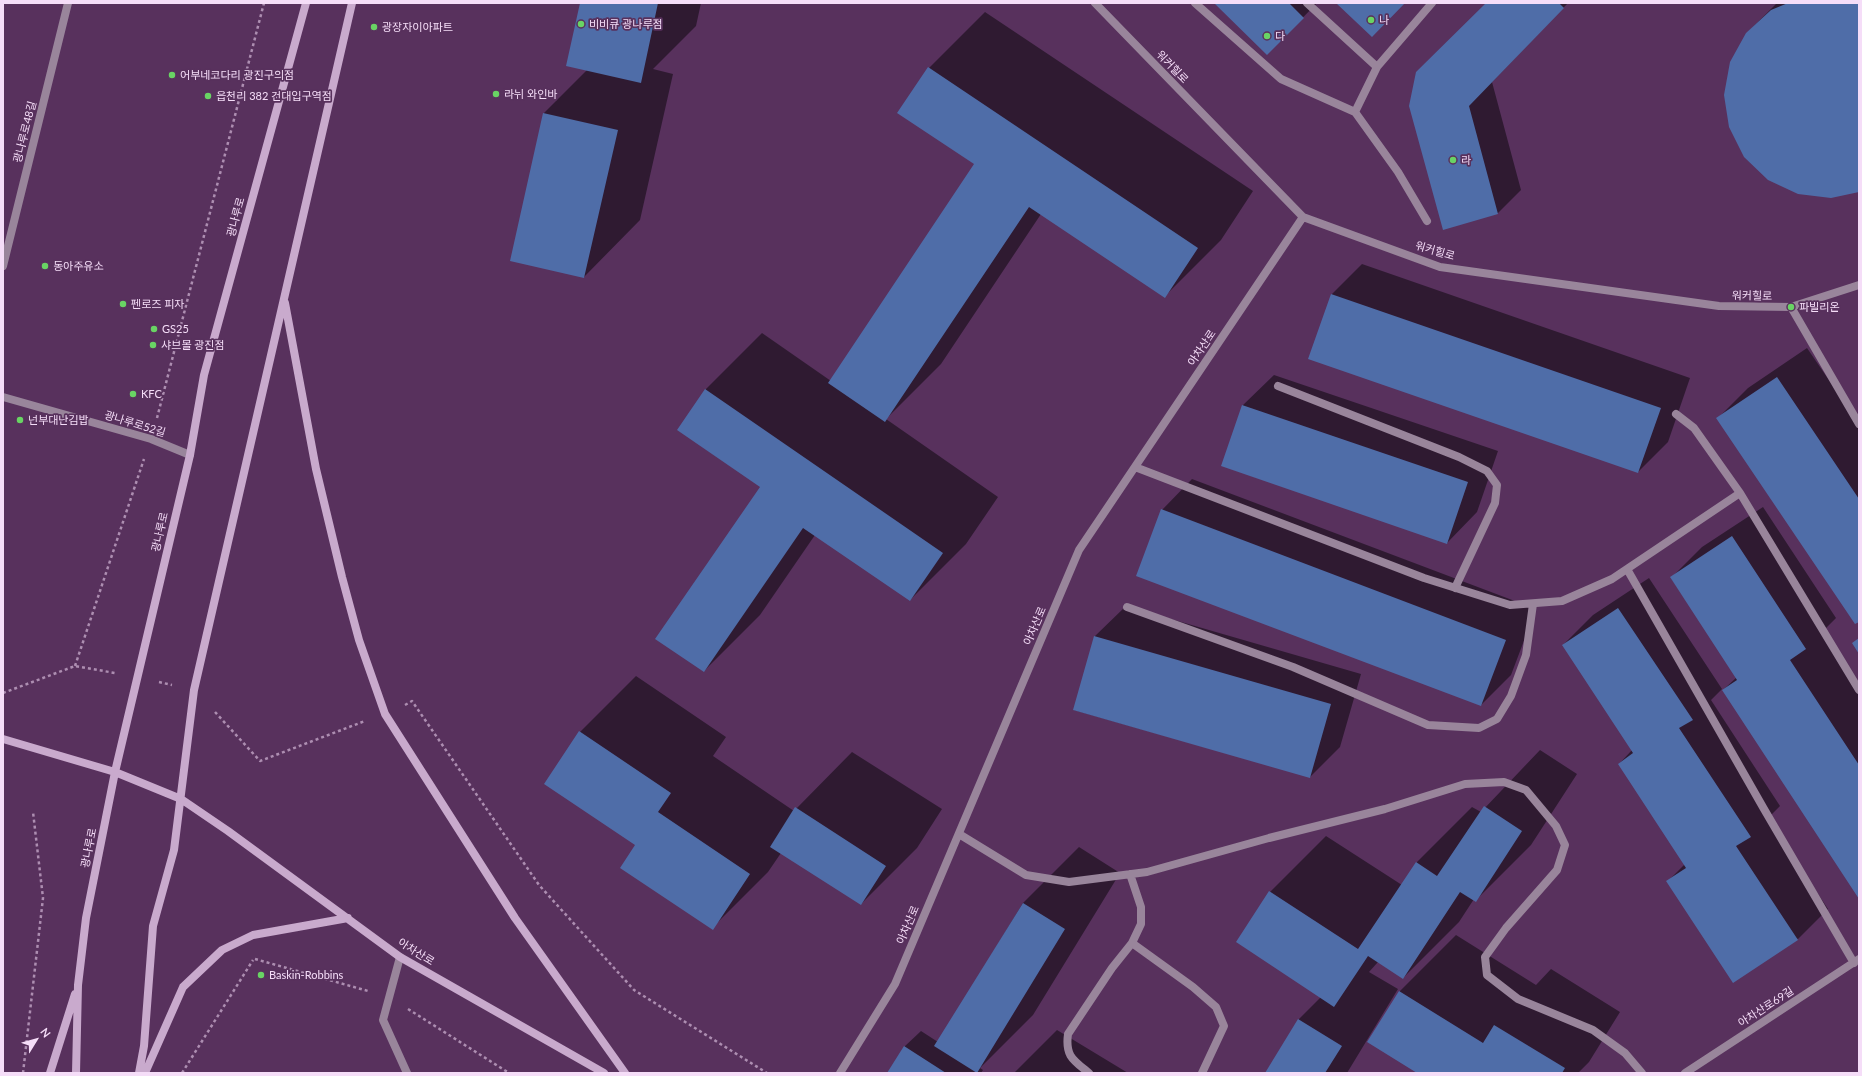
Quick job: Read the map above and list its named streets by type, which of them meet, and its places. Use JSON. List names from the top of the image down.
{
  "streets": {
    "main road": ["광나루로", "아차산로"],
    "street": [
      "워커힐로",
      "광나루로48길",
      "광나루로52길",
      "아차산로69길"
    ]
  },
  "crossings": [
    ["워커힐로", "아차산로"],
    ["광나루로", "아차산로"],
    ["광나루로", "광나루로52길"]
  ],
  "places": [
    "나",
    "비비큐 광나루점",
    "광장자이아파트",
    "다",
    "어부네코다리 광진구의점",
    "라뉘 와인바",
    "읍천리 382 건대입구역점",
    "라",
    "동아주유소",
    "펜로즈 피자",
    "파빌리온",
    "GS25",
    "샤브몰 광진점",
    "KFC",
    "넌부대난김밥",
    "Baskin-Robbins"
  ],
  "north": "top right"
}
